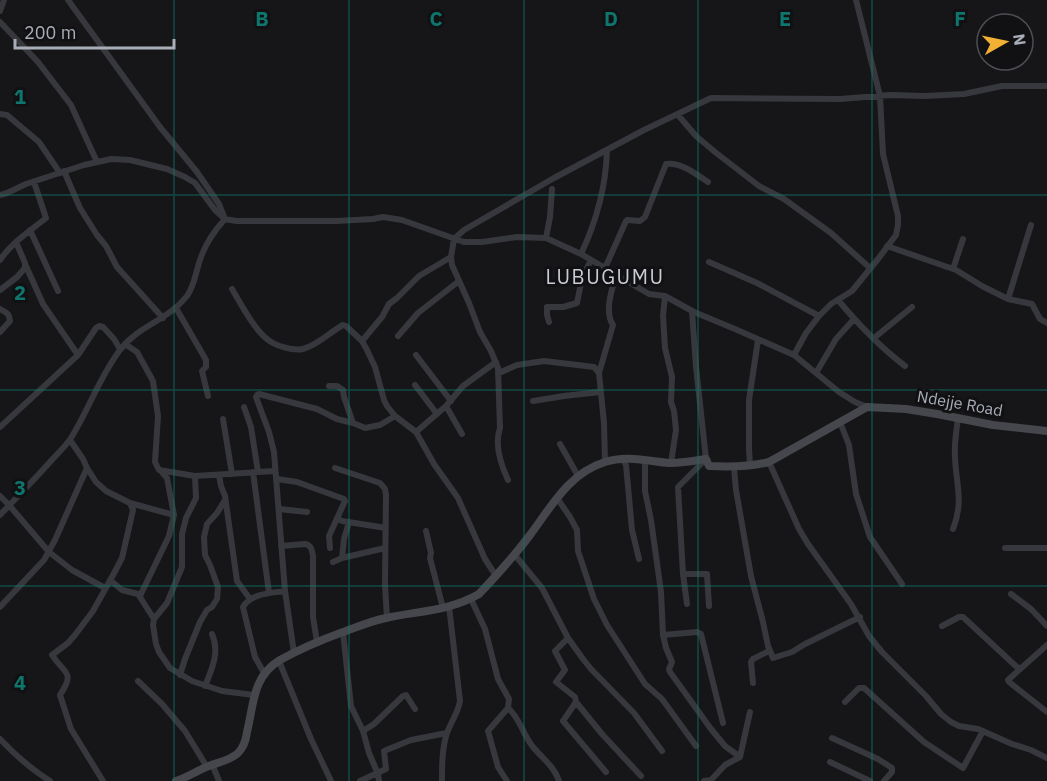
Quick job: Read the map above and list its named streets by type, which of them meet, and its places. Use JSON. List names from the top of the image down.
{
  "streets": {
    "street": ["Ndejje Road"]
  },
  "districts": ["LUBUGUMU"],
  "scale_bar": "200 m",
  "north": "right",
  "grid": {
    "columns": [
      "B",
      "C",
      "D",
      "E",
      "F"
    ],
    "rows": [
      "1",
      "2",
      "3",
      "4"
    ]
  }
}
